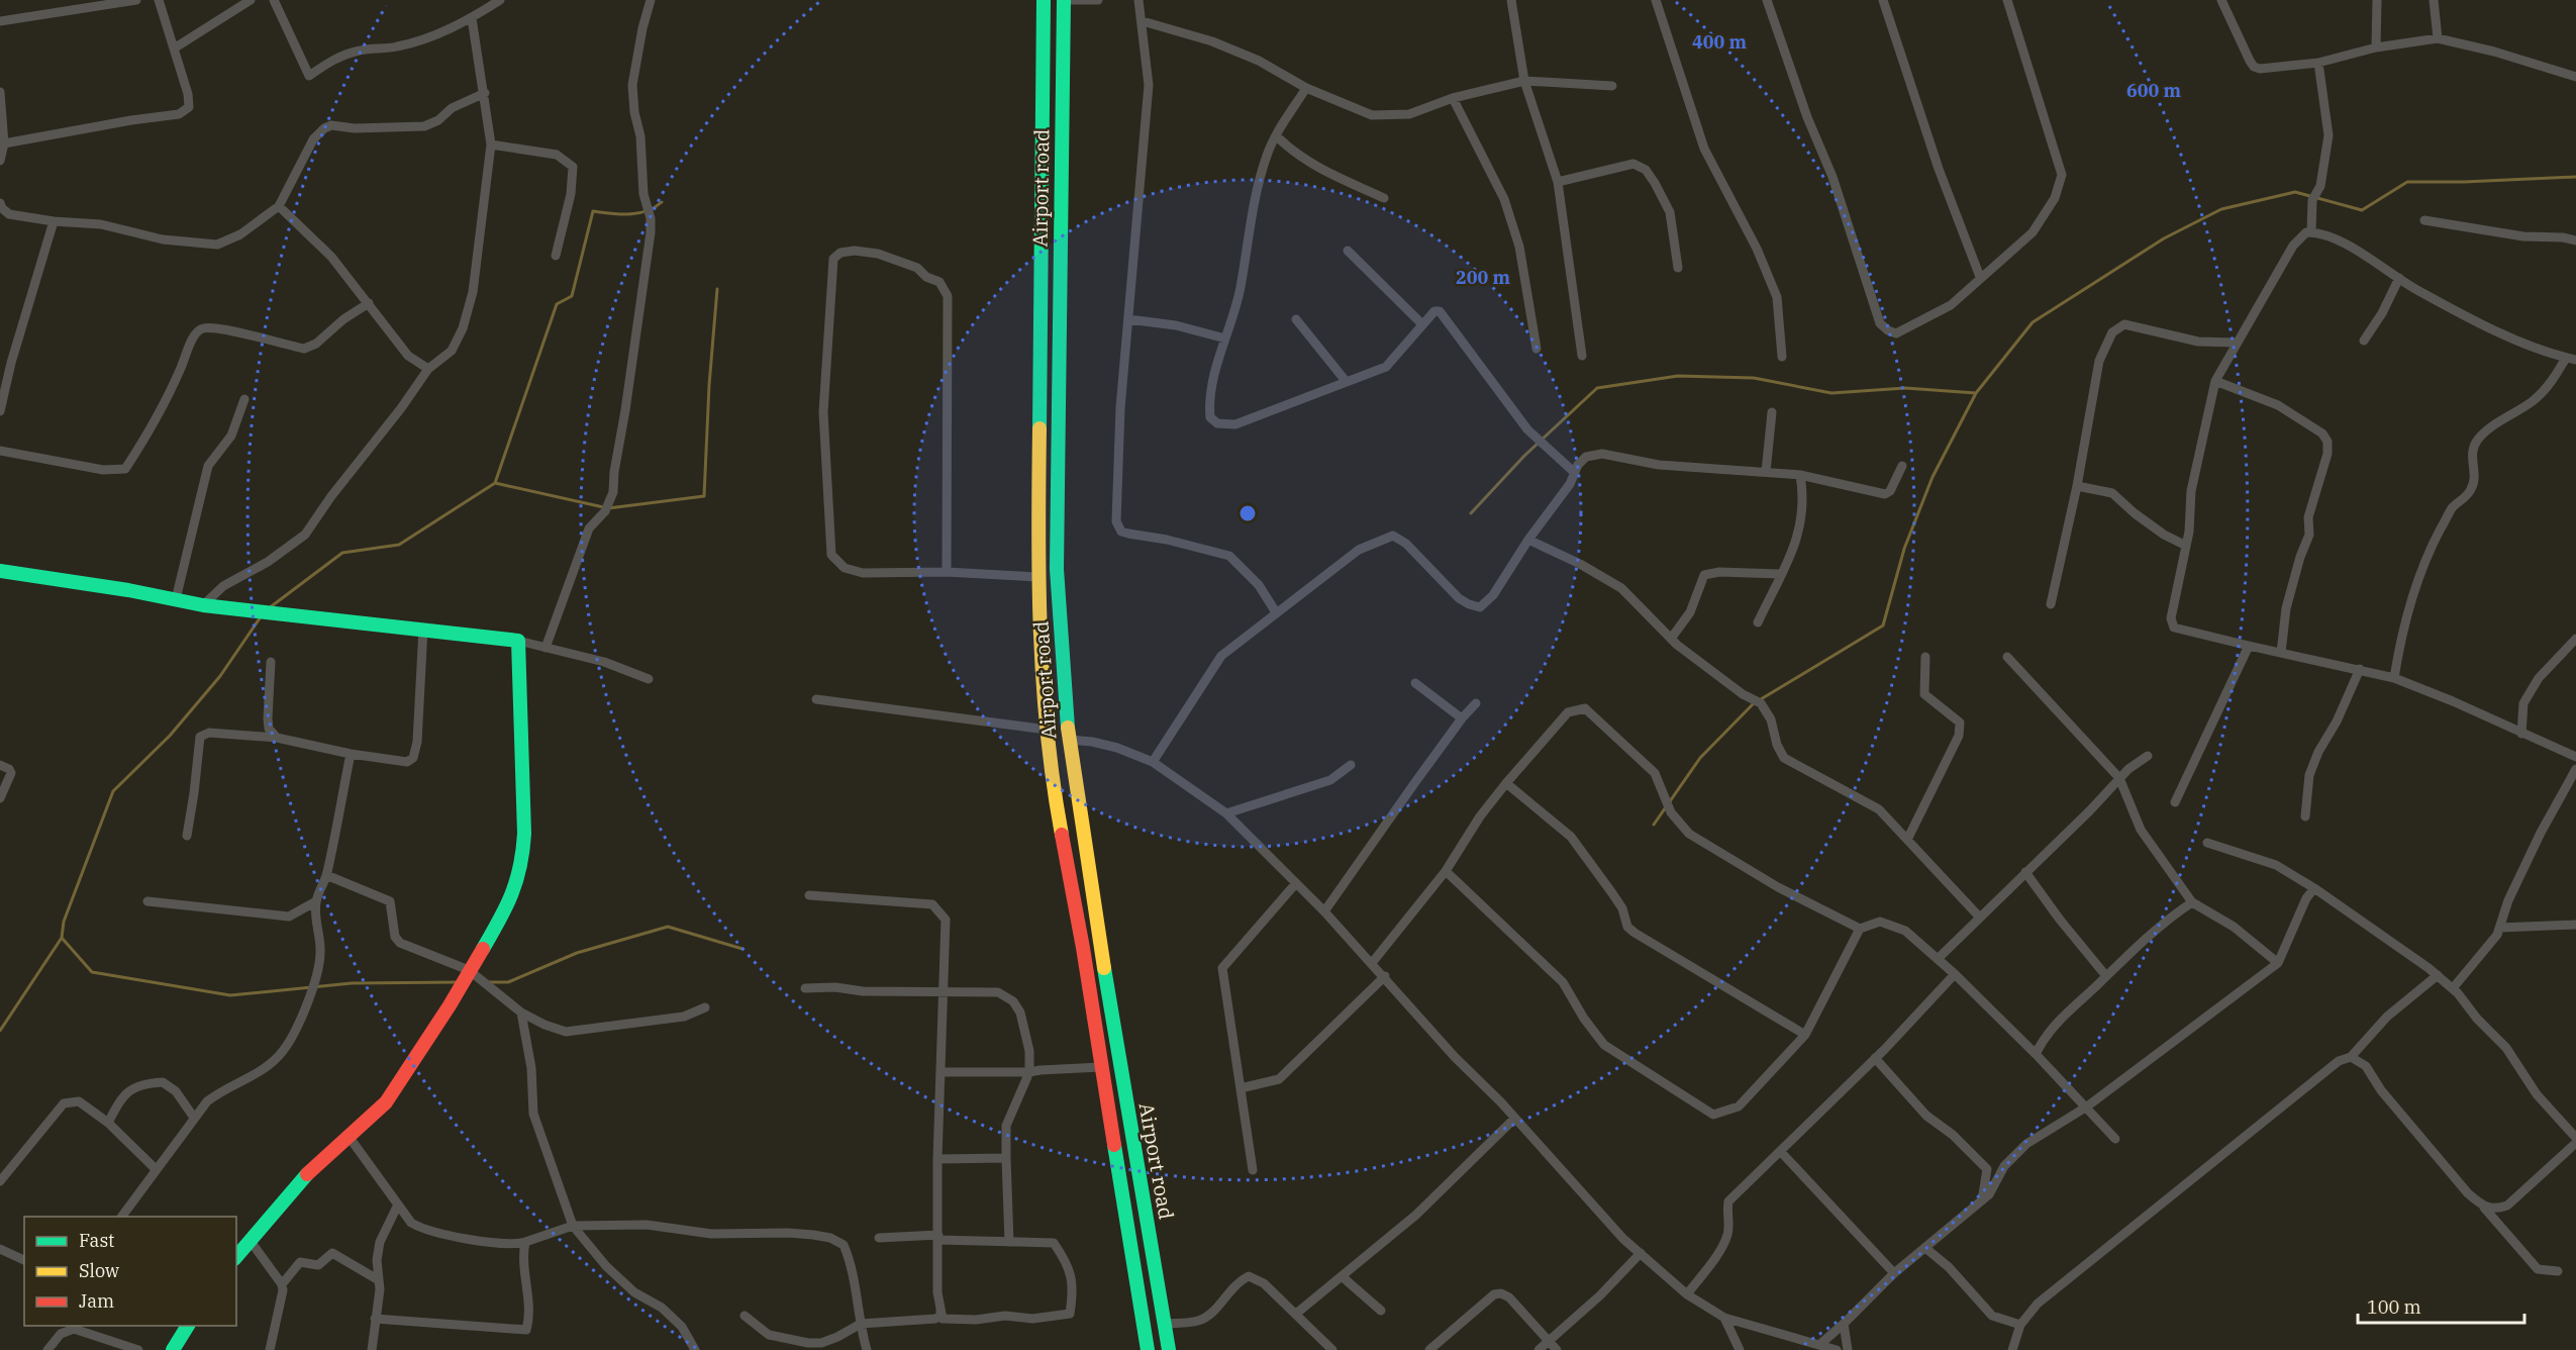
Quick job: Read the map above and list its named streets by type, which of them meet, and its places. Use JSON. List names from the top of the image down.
{
  "streets": {
    "main road": ["Airport road"]
  },
  "legend": ["Fast", "Slow", "Jam"],
  "scale_bar": "100 m",
  "rings": ["400 m", "600 m", "200 m"]
}
